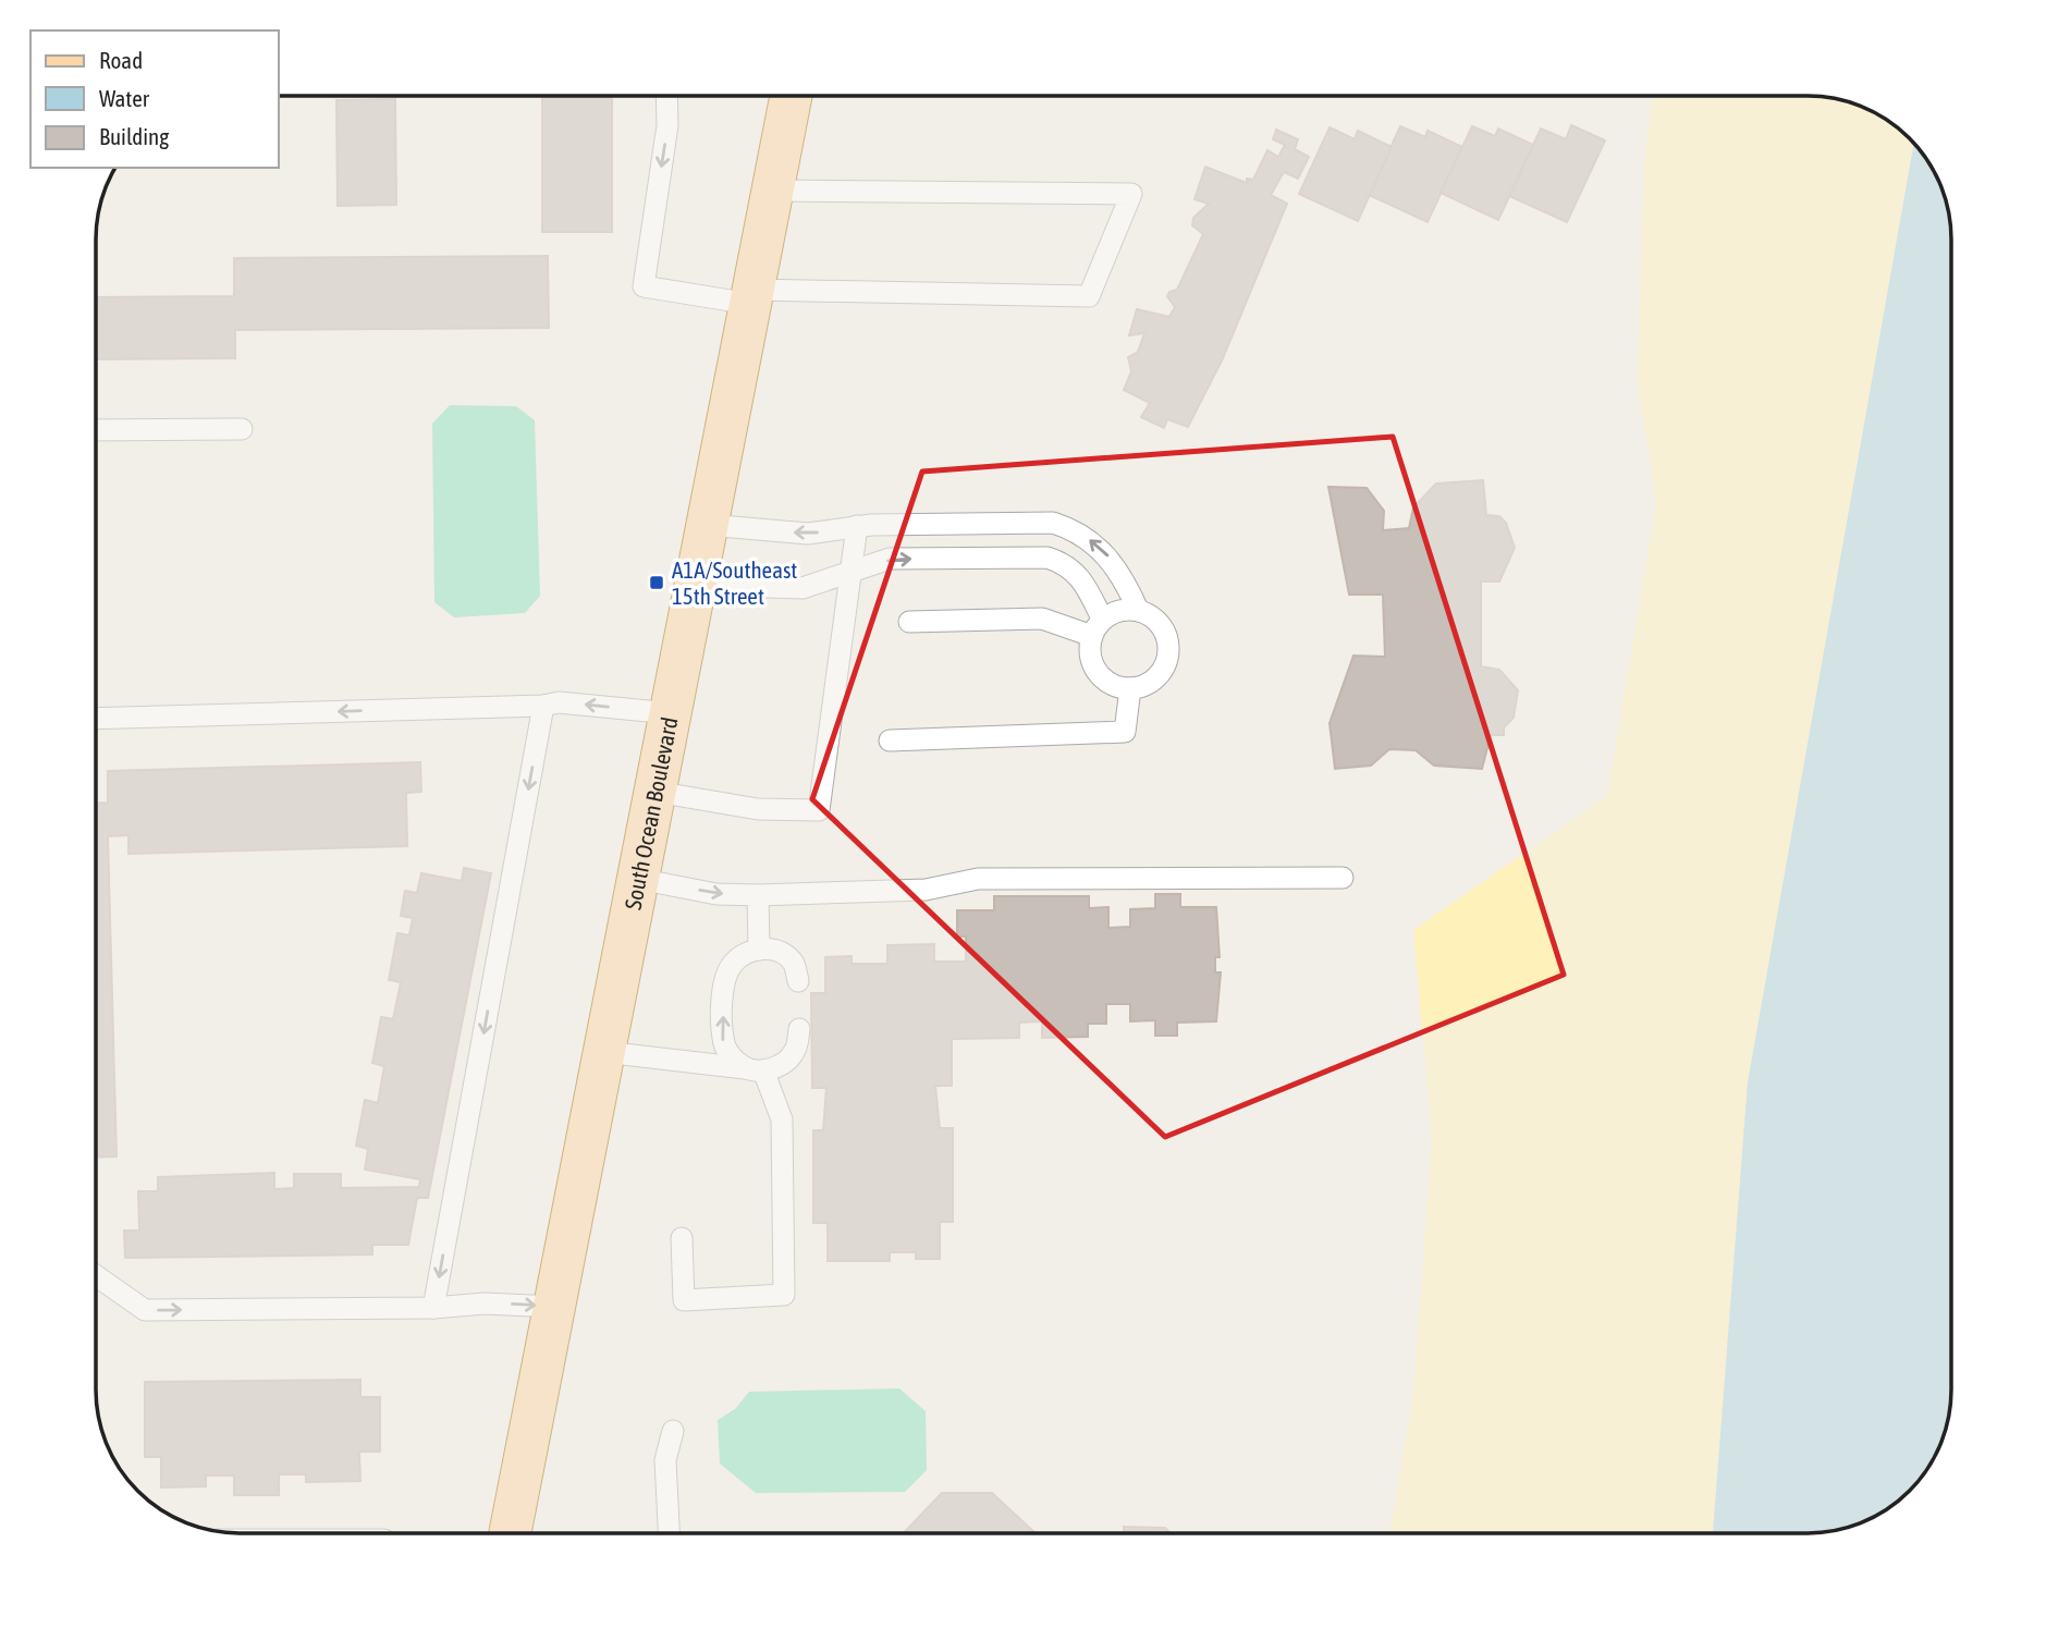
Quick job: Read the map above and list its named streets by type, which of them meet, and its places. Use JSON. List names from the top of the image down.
{
  "streets": {
    "main road": ["South Ocean Boulevard"]
  },
  "places": {
    "transit": ["A1A/Southeast 15th Street"]
  },
  "legend": ["Road", "Water", "Building"]
}
